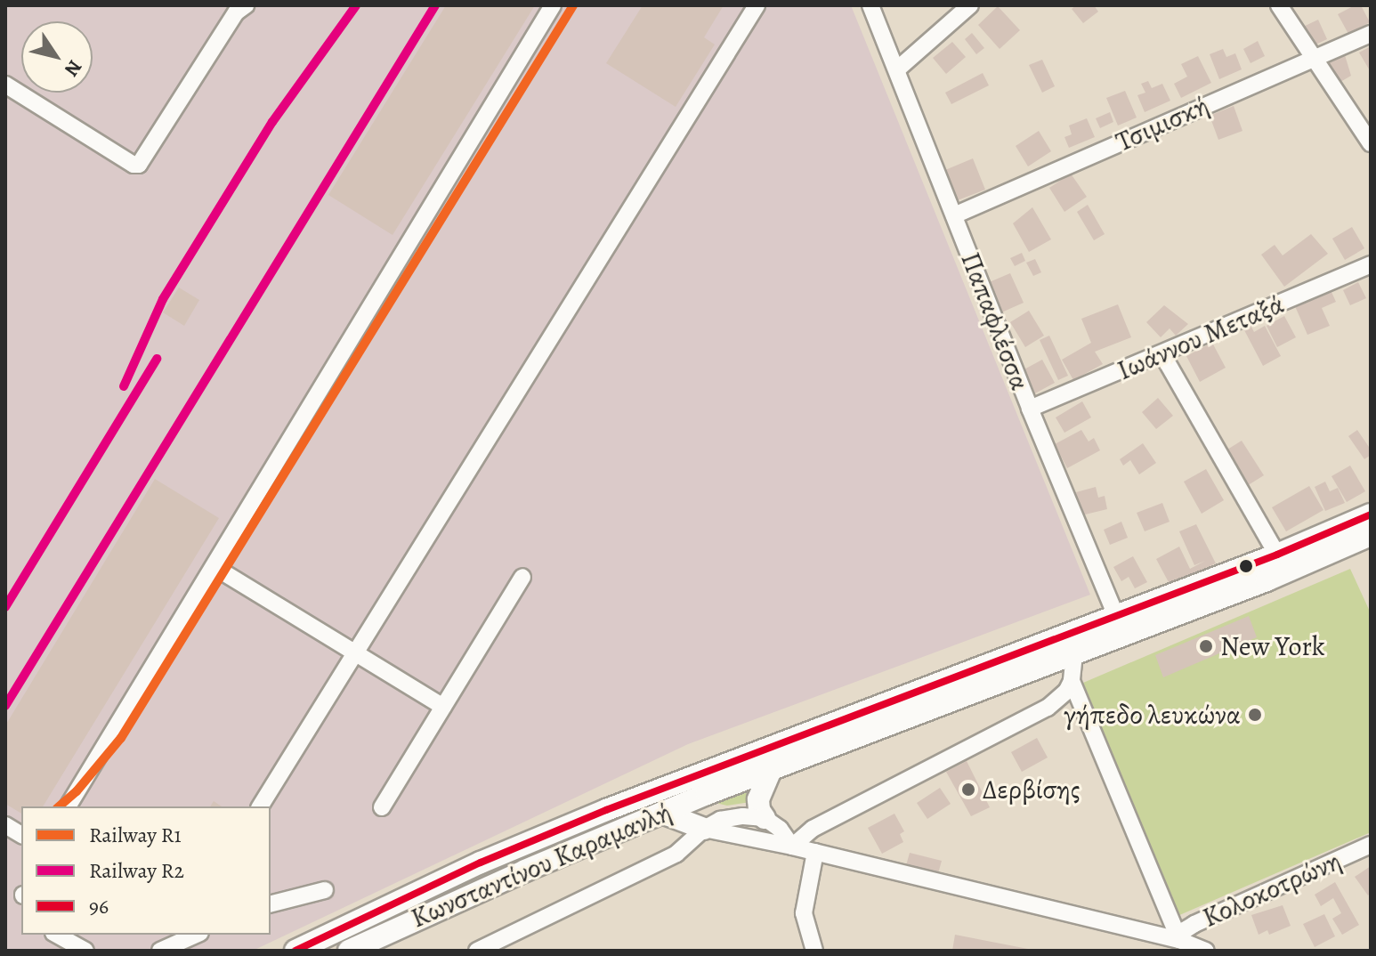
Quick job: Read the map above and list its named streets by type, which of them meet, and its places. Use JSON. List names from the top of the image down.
{
  "streets": {
    "main road": ["Κωνσταντίνου Καραμανλή"],
    "street": [
      "Τσιμισκή",
      "Παπαφλέσσα",
      "Ιωάννου Μεταξά",
      "Κολοκοτρώνη"
    ]
  },
  "crossings": [
    ["Τσιμισκή", "Παπαφλέσσα"],
    ["Παπαφλέσσα", "Ιωάννου Μεταξά"],
    ["Παπαφλέσσα", "Κωνσταντίνου Καραμανλή"]
  ],
  "places": ["New York", "γήπεδο λευκώνα", "Δερβίσης"],
  "lines": ["rail line R1", "rail line R2", "transit line 96"],
  "legend": ["Railway R1", "Railway R2", "96"],
  "north": "bottom right"
}
